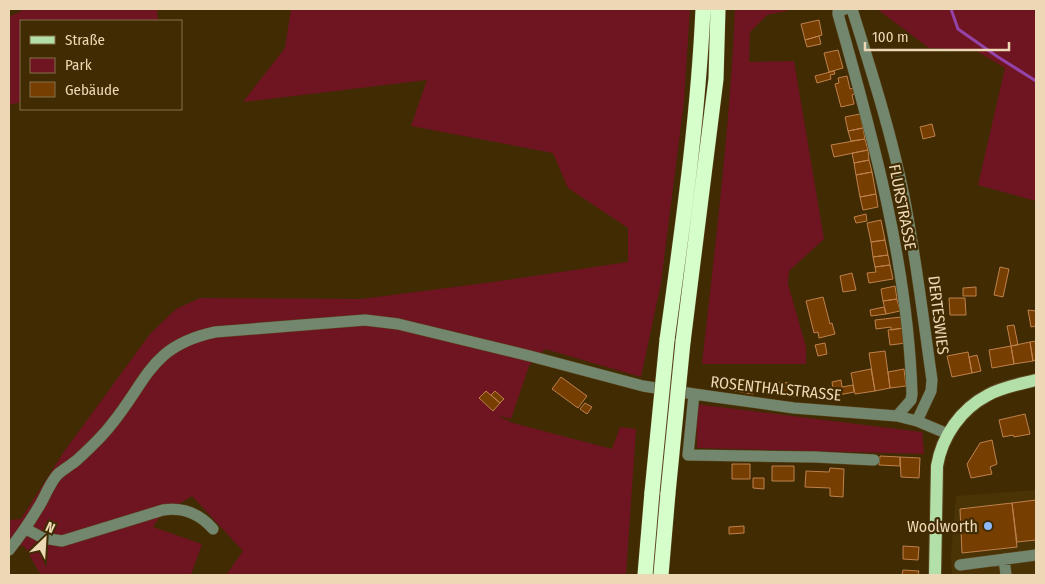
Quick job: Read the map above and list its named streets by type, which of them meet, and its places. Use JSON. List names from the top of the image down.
{
  "streets": {
    "street": ["FLURSTRASSE", "DERTESWIES", "ROSENTHALSTRASSE"]
  },
  "crossings": [
    ["FLURSTRASSE", "ROSENTHALSTRASSE"],
    ["DERTESWIES", "ROSENTHALSTRASSE"]
  ],
  "places": ["Woolworth"],
  "legend": ["Straße", "Park", "Gebäude"],
  "scale_bar": "100 m",
  "north": "top right"
}
